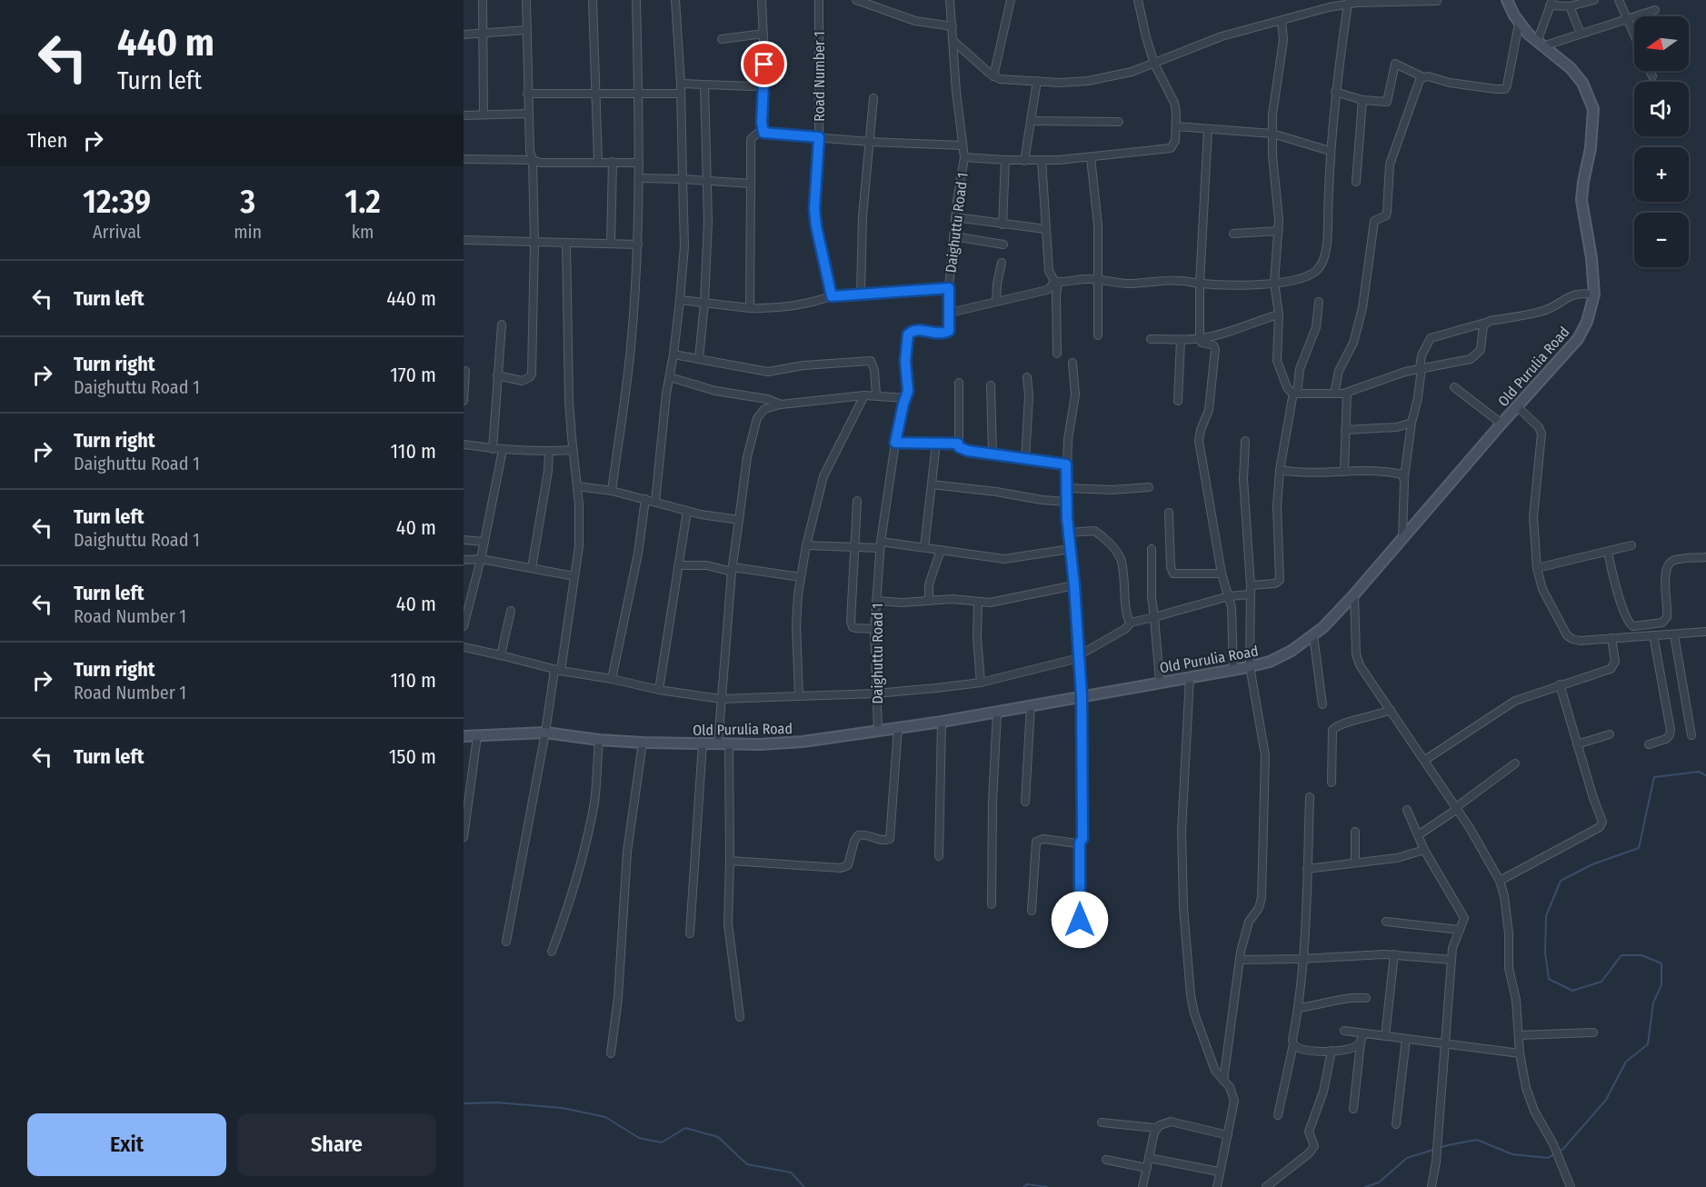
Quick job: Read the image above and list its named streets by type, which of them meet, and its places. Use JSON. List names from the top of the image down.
{
  "streets": {
    "main road": ["Old Purulia Road"],
    "street": ["Road Number 1", "Daighuttu Road 1"]
  },
  "crossings": [
    ["Daighuttu Road 1", "Old Purulia Road"]
  ],
  "north": "left",
  "page": {
    "turn": ["440 m", "Turn left"],
    "map_buttons": ["+", "−"],
    "then": "Then",
    "eta": [
      "12:39",
      "Arrival",
      "3",
      "min",
      "1.2",
      "km"
    ],
    "list": [
      {
        "name": "Turn left",
        "value": "440 m"
      },
      {
        "name": "Turn right",
        "note": "Daighuttu Road 1",
        "value": "170 m"
      },
      {
        "name": "Turn right",
        "note": "Daighuttu Road 1",
        "value": "110 m"
      },
      {
        "name": "Turn left",
        "note": "Daighuttu Road 1",
        "value": "40 m"
      },
      {
        "name": "Turn left",
        "note": "Road Number 1",
        "value": "40 m"
      },
      {
        "name": "Turn right",
        "note": "Road Number 1",
        "value": "110 m"
      },
      {
        "name": "Turn left",
        "value": "150 m"
      }
    ],
    "buttons": ["Exit", "Share"]
  }
}
